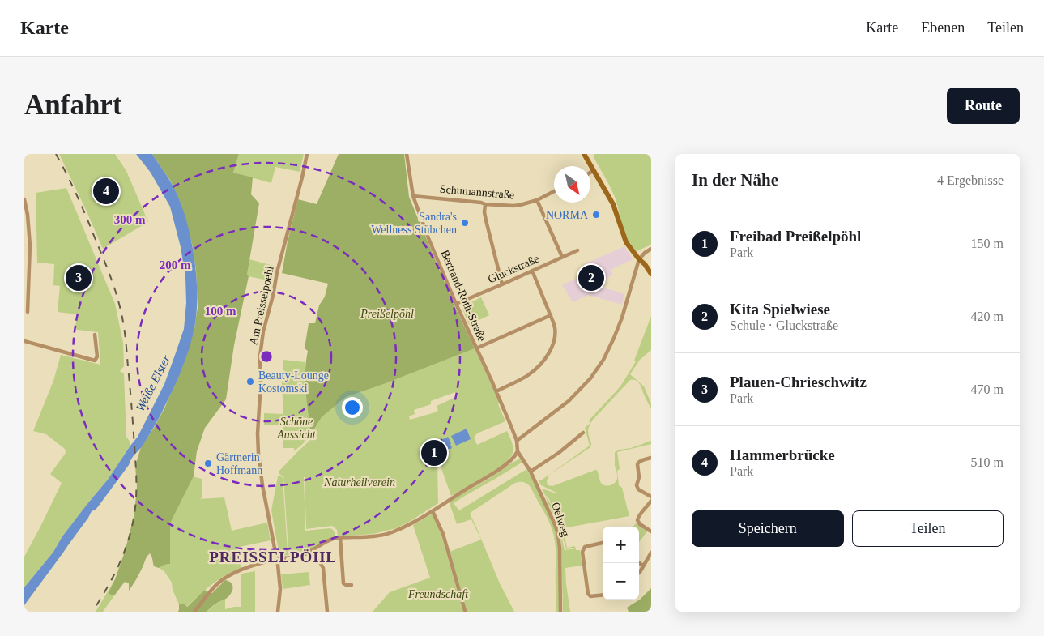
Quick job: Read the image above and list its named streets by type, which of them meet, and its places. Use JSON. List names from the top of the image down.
{
  "streets": {
    "street": [
      "Schumannstraße",
      "Gluckstraße",
      "Bertrand-Roth-Straße",
      "Am Preisselpoehl",
      "Oelweg"
    ]
  },
  "crossings": [
    ["Schumannstraße", "Bertrand-Roth-Straße"],
    ["Gluckstraße", "Bertrand-Roth-Straße"],
    ["Bertrand-Roth-Straße", "Oelweg"]
  ],
  "districts": ["PREISSELPÖHL"],
  "water": ["Weiße Elster"],
  "parks": [
    "Preißelpöhl",
    "Schöne Aussicht",
    "Naturheilverein",
    "Freundschaft"
  ],
  "places": [
    "NORMA",
    "Sandra's Wellness Stübchen",
    "Beauty-Lounge Kostomski",
    "Gärtnerin Hoffmann"
  ],
  "north": "bottom right",
  "page": {
    "header": "Karte",
    "nav": ["Karte", "Ebenen", "Teilen"],
    "buttons": [
      "Route",
      ["Speichern", "Teilen"]
    ],
    "title": "Anfahrt",
    "heading": ["In der Nähe", "4 Ergebnisse"],
    "pins": [
      "4",
      "2",
      "3",
      "1"
    ],
    "list": [
      {
        "mark": "1",
        "name": "Freibad Preißelpöhl",
        "note": "Park",
        "value": "150 m"
      },
      {
        "mark": "2",
        "name": "Kita Spielwiese",
        "note": "Schule · Gluckstraße",
        "value": "420 m"
      },
      {
        "mark": "3",
        "name": "Plauen-Chrieschwitz",
        "note": "Park",
        "value": "470 m"
      },
      {
        "mark": "4",
        "name": "Hammerbrücke",
        "note": "Park",
        "value": "510 m"
      }
    ],
    "map_buttons": ["+", "−"]
  },
  "rings": ["300 m", "200 m", "100 m"]
}
